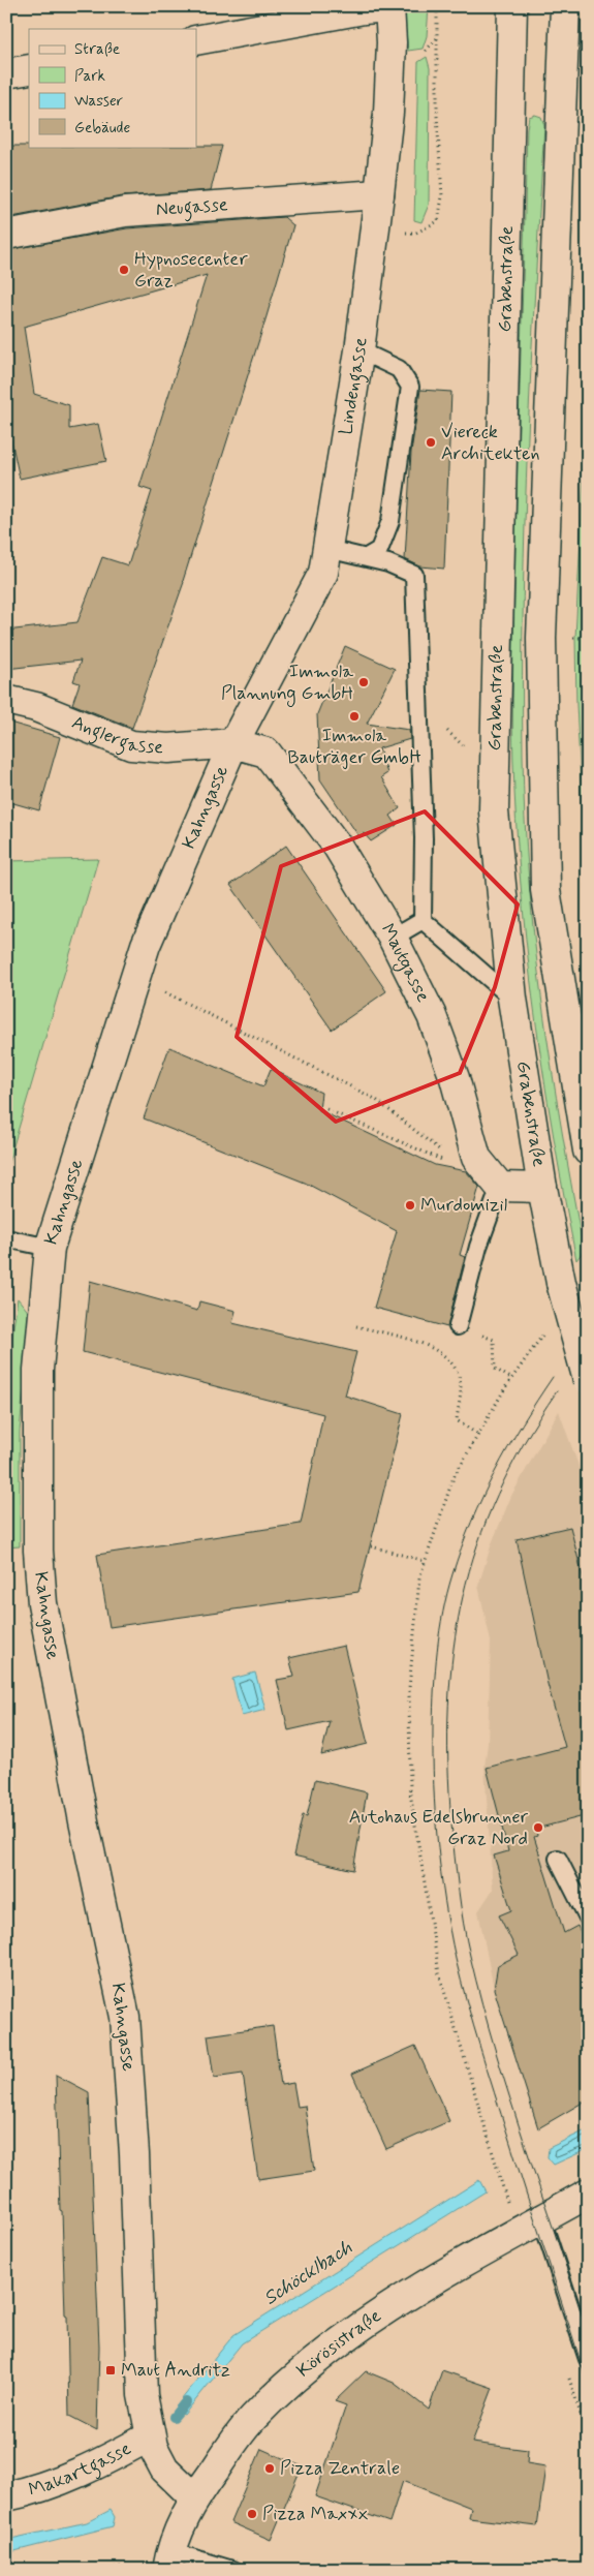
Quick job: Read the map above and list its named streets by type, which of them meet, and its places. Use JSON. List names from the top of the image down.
{
  "streets": {
    "street": [
      "Neugasse",
      "Grabenstraße",
      "Lindengasse",
      "Anglergasse",
      "Kahngasse",
      "Mautgasse",
      "Körösistraße",
      "Makartgasse"
    ]
  },
  "crossings": [
    ["Neugasse", "Lindengasse"],
    ["Lindengasse", "Anglergasse"],
    ["Lindengasse", "Kahngasse"],
    ["Lindengasse", "Mautgasse"],
    ["Anglergasse", "Kahngasse"],
    ["Anglergasse", "Mautgasse"],
    ["Kahngasse", "Mautgasse"],
    ["Kahngasse", "Makartgasse"]
  ],
  "water": ["Schöcklbach"],
  "places": {
    "other": [
      "Hypnosecenter Graz",
      "Viereck Architekten",
      "Immola Plannung GmbH",
      "Immola Bauträger GmbH",
      "Murdomizil",
      "Autohaus Edelsbrunner Graz Nord",
      "Pizza Zentrale",
      "Pizza Maxxx"
    ],
    "transit": ["Maut Andritz"]
  },
  "legend": [
    "Straße",
    "Park",
    "Wasser",
    "Gebäude"
  ]
}
